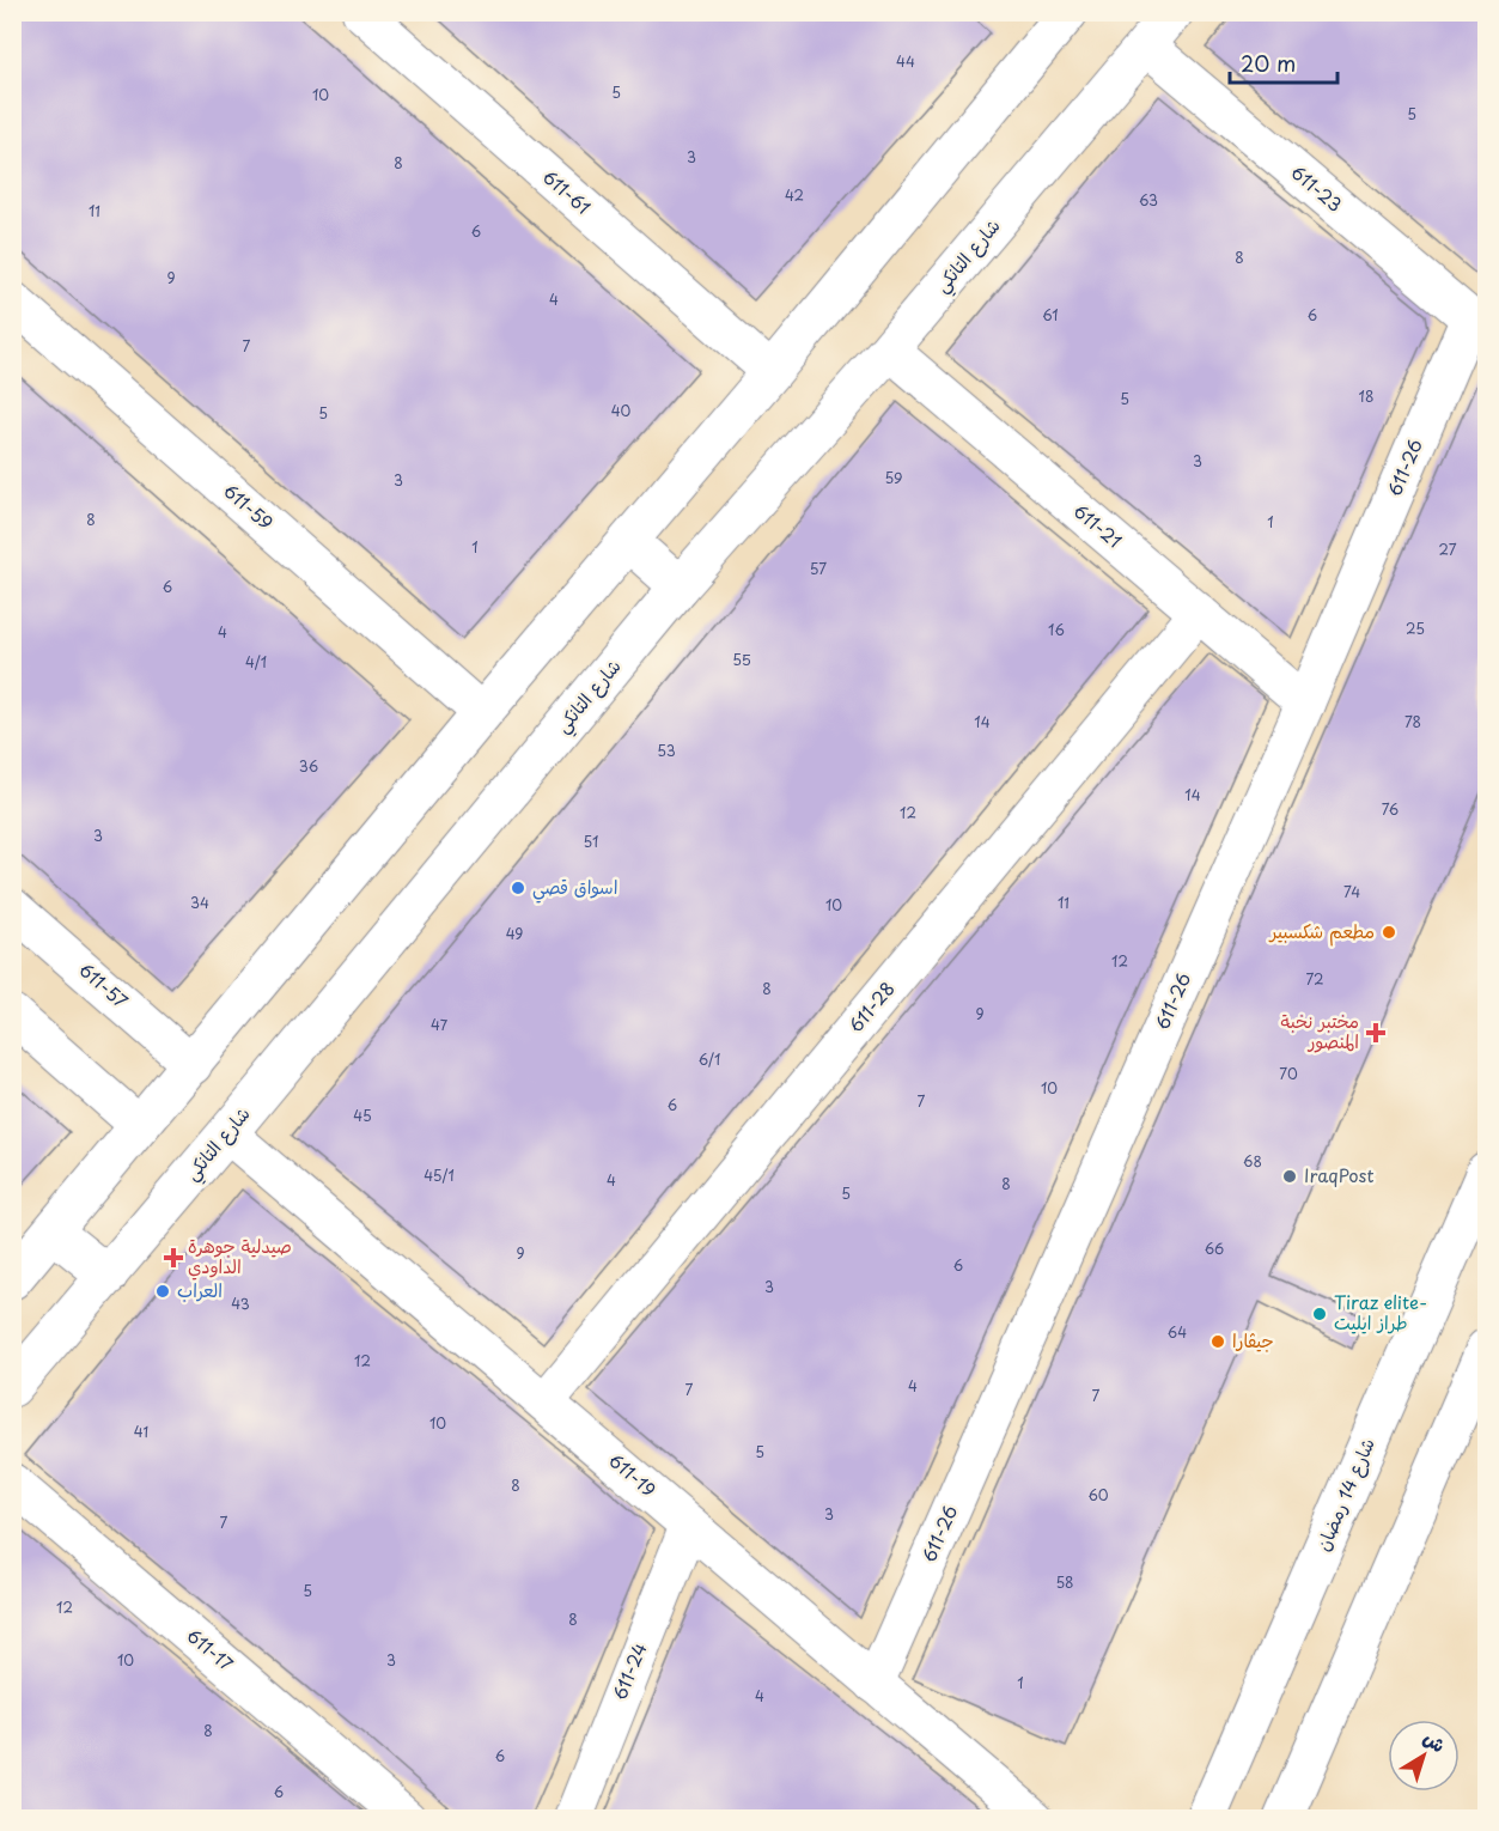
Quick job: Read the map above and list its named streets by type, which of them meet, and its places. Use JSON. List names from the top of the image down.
{
  "streets": {
    "street": [
      "611-23",
      "611-61",
      "شارع التانكي",
      "611-26",
      "611-59",
      "611-21",
      "611-57",
      "611-28",
      "611-19",
      "شارع 14 رمضان",
      "611-17",
      "611-24"
    ]
  },
  "crossings": [
    ["611-23", "شارع التانكي"],
    ["611-23", "611-26"],
    ["شارع التانكي", "611-21"],
    ["شارع التانكي", "611-19"],
    ["611-26", "611-21"],
    ["611-26", "611-19"],
    ["611-21", "611-28"],
    ["611-28", "611-19"],
    ["611-19", "611-24"]
  ],
  "places": {
    "other": [
      "اسواق قصي",
      "مطعم شكسبير",
      "IraqPost",
      "العراب",
      "Tiraz elite- طراز ايليت",
      "جيڤارا"
    ],
    "health": ["مختبر نخبة المنصور", "صيدلية جوهرة الداودي"]
  },
  "house_numbers": [
    "44",
    "5",
    "10",
    "5",
    "3",
    "8",
    "42",
    "63",
    "11",
    "6",
    "8",
    "9",
    "4",
    "61",
    "6",
    "7",
    "18",
    "5",
    "40",
    "5",
    "3",
    "59",
    "3",
    "8",
    "1",
    "1",
    "27",
    "57",
    "6",
    "25",
    "16",
    "4",
    "55",
    "4/1",
    "14",
    "78",
    "53",
    "36",
    "14",
    "76",
    "12",
    "3",
    "51",
    "74",
    "34",
    "11",
    "10",
    "49",
    "12",
    "72",
    "8",
    "9",
    "47",
    "6/1",
    "70",
    "10",
    "7",
    "6",
    "45",
    "68",
    "45/1",
    "4",
    "8",
    "5",
    "66",
    "9",
    "6",
    "3",
    "43",
    "64",
    "12",
    "4",
    "7",
    "7",
    "10",
    "41",
    "5",
    "8",
    "60",
    "3",
    "7",
    "58",
    "5",
    "12",
    "8",
    "10",
    "3",
    "1",
    "4",
    "8",
    "6",
    "6"
  ],
  "scale_bar": "20 m",
  "north": "top right"
}
